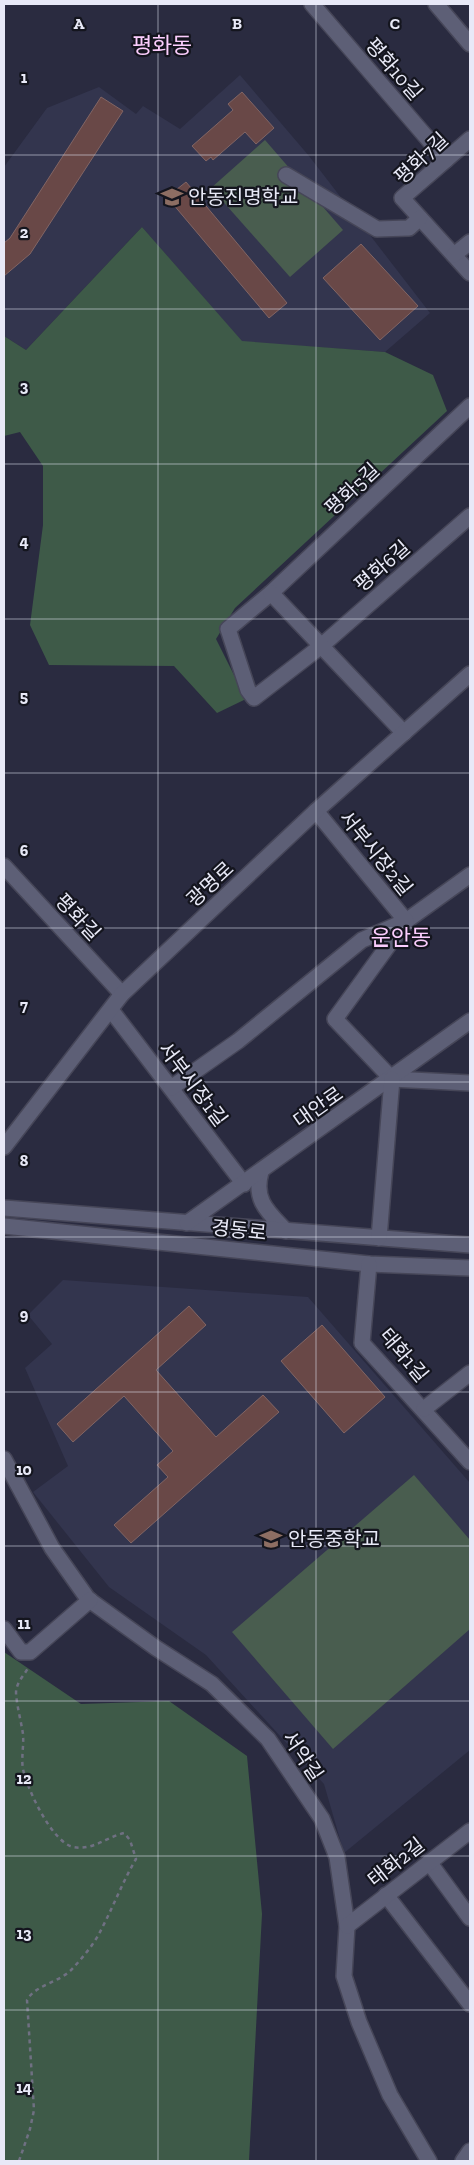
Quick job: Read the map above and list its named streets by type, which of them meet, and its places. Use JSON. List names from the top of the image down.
{
  "streets": {
    "street": [
      "평화10길",
      "평화7길",
      "평화5길",
      "평화6길",
      "서부시장2길",
      "광명로",
      "평화길",
      "서부시장1길",
      "대안로",
      "경동로",
      "태화1길",
      "서악길",
      "태화2길"
    ]
  },
  "crossings": [
    ["평화10길", "평화7길"],
    ["평화5길", "평화6길"],
    ["서부시장2길", "광명로"],
    ["서부시장2길", "대안로"],
    ["광명로", "평화길"],
    ["광명로", "서부시장1길"],
    ["서부시장1길", "대안로"],
    ["대안로", "경동로"],
    ["경동로", "태화1길"],
    ["서악길", "태화2길"]
  ],
  "districts": ["평화동", "운안동"],
  "places": {
    "school or university": ["안동진명학교", "안동중학교"]
  },
  "grid": {
    "columns": ["A", "B", "C"],
    "rows": [
      "1",
      "2",
      "3",
      "4",
      "5",
      "6",
      "7",
      "8",
      "9",
      "10",
      "11",
      "12",
      "13",
      "14"
    ]
  }
}
